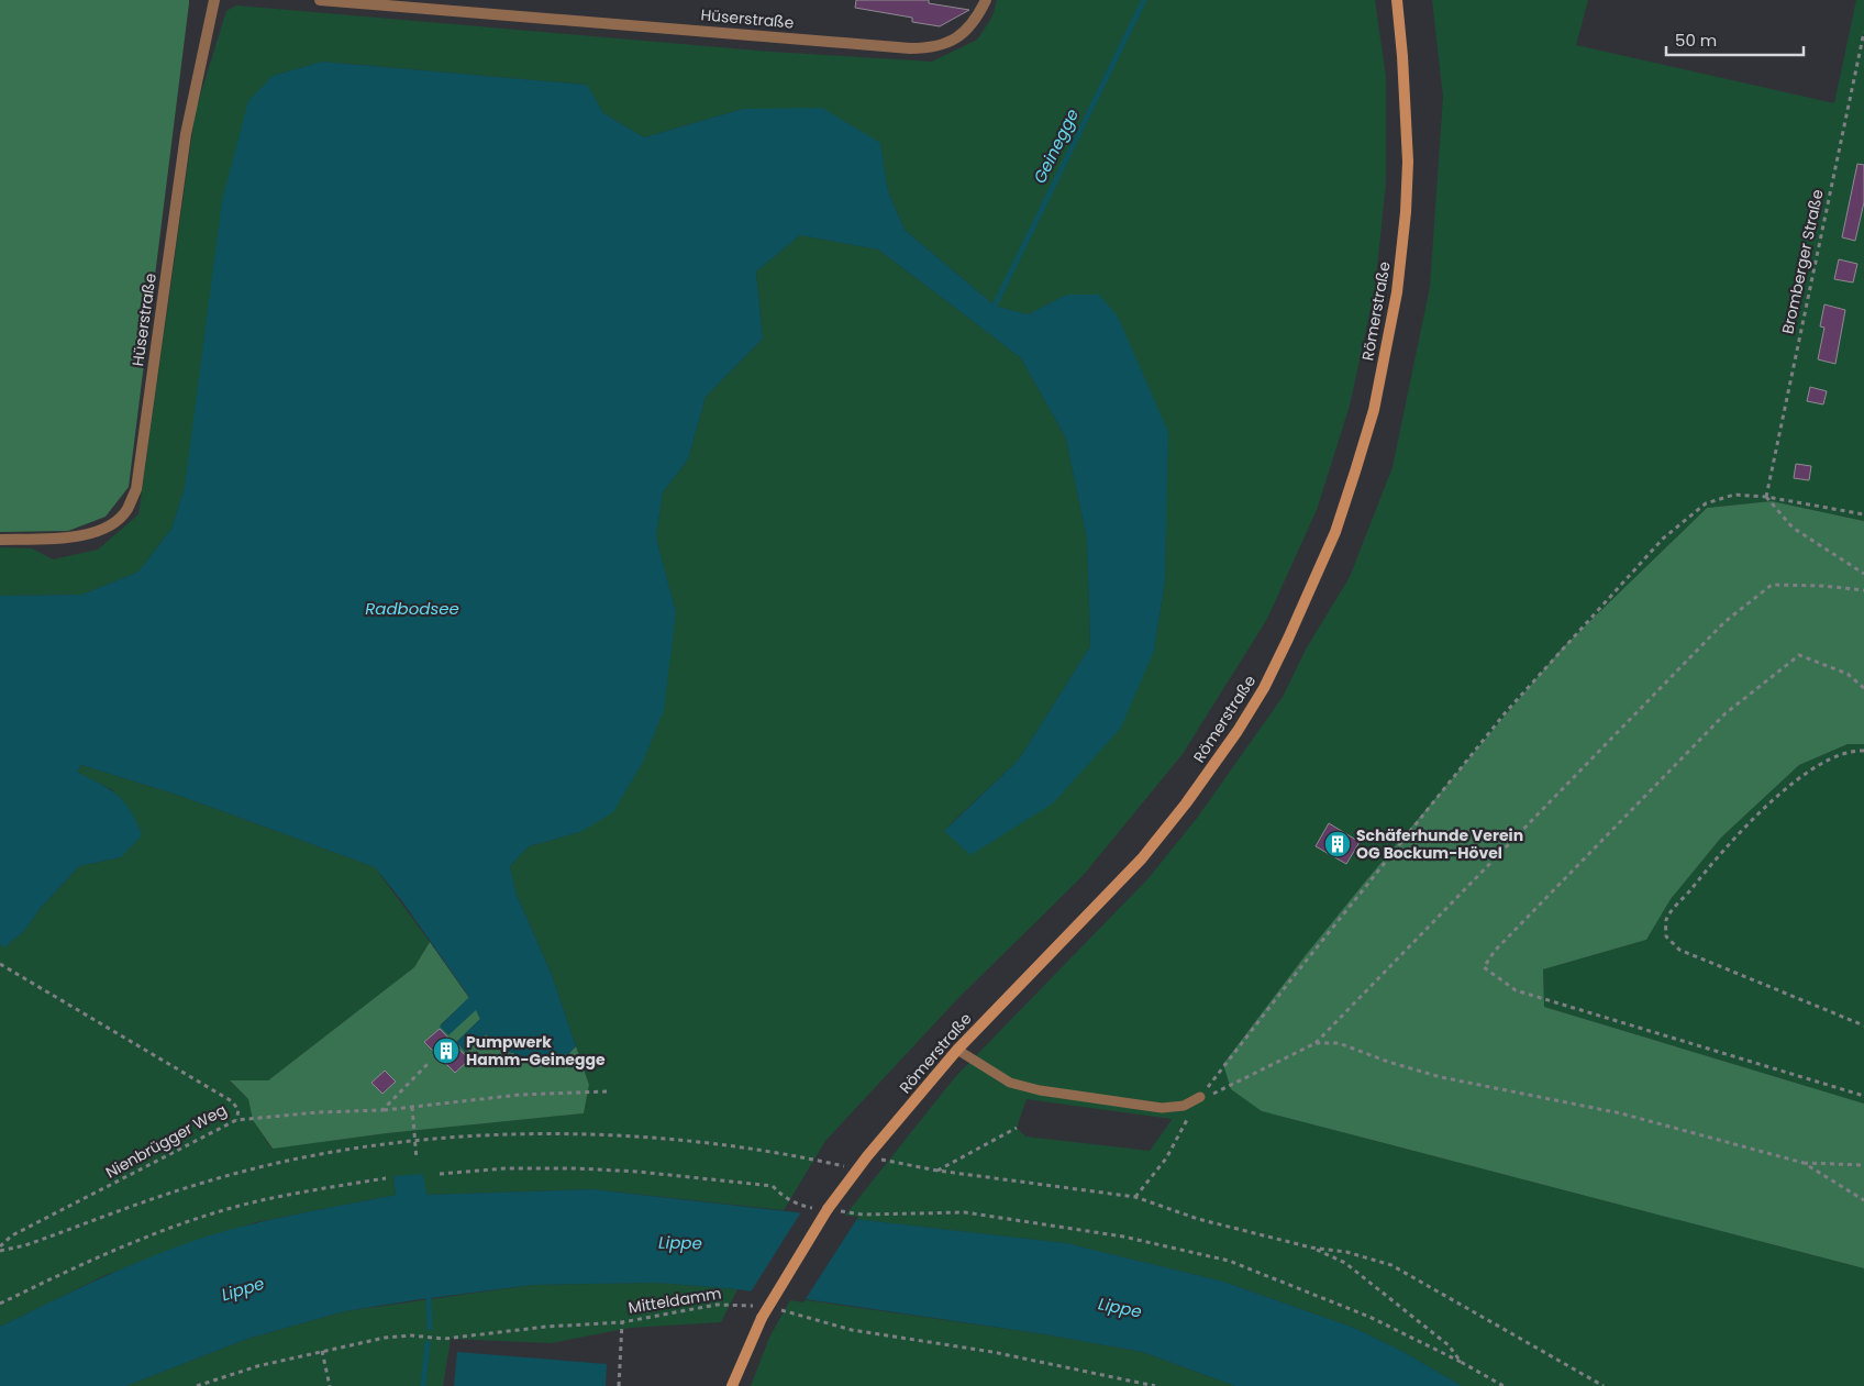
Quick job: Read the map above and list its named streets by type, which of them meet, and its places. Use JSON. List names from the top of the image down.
{
  "streets": {
    "main road": ["Römerstraße"],
    "street": ["Hüserstraße"],
    "path": ["Bromberger Straße", "Nienbrügger Weg", "Mitteldamm"]
  },
  "water": ["Geinegge", "Radbodsee", "Lippe"],
  "places": {
    "building": ["Schäferhunde Verein OG Bockum-Hövel", "Pumpwerk Hamm-Geinegge"]
  },
  "scale_bar": "50 m"
}
